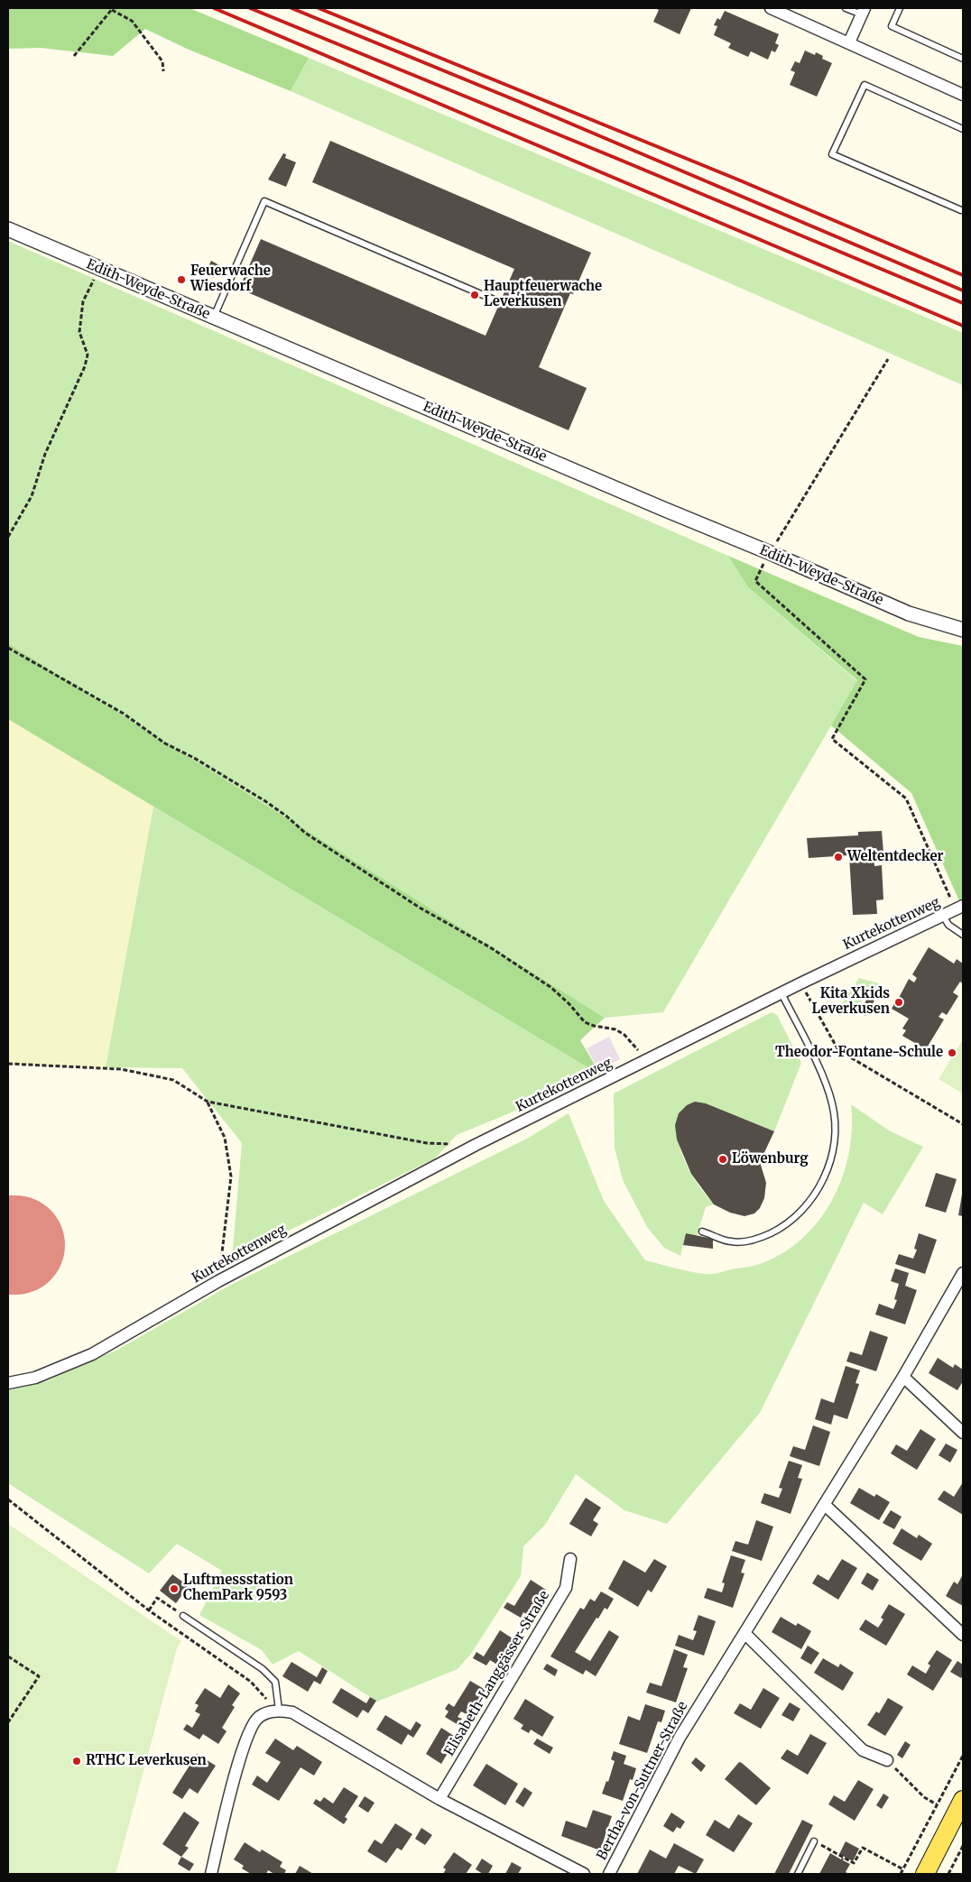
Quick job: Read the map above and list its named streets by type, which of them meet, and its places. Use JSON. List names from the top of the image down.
{
  "streets": {
    "street": [
      "Edith-Weyde-Straße",
      "Kurtekottenweg",
      "Elisabeth-Langgässer-Straße",
      "Bertha-von-Suttner-Straße"
    ]
  },
  "places": [
    "Feuerwache Wiesdorf",
    "Hauptfeuerwache Leverkusen",
    "Weltentdecker",
    "Kita Xkids Leverkusen",
    "Theodor-Fontane-Schule",
    "Löwenburg",
    "Luftmessstation ChemPark 9593",
    "RTHC Leverkusen"
  ]
}
